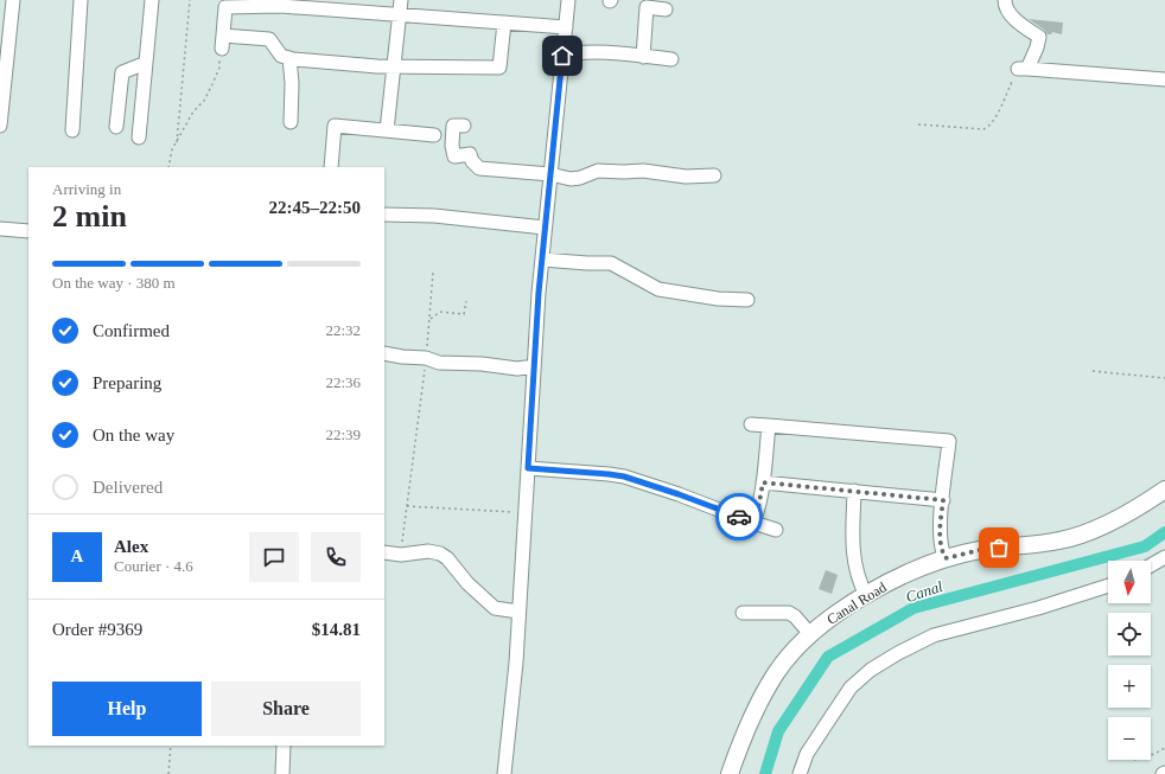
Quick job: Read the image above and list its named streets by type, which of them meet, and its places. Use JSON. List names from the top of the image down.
{
  "streets": {
    "street": ["Canal Road"]
  },
  "water": ["Canal"],
  "north": "bottom",
  "page": {
    "heading": ["2 min", "Arriving in", "22:45–22:50"],
    "panel": [
      "Alex",
      "Courier · 4.6",
      "Order #9369",
      "$14.81"
    ],
    "bar": "On the way · 380 m",
    "list": [
      ["Confirmed", "22:32"],
      ["Preparing", "22:36"],
      ["On the way", "22:39"],
      "Delivered"
    ],
    "round": "A",
    "map_buttons": ["+", "−"],
    "buttons": ["Help", "Share"]
  }
}
